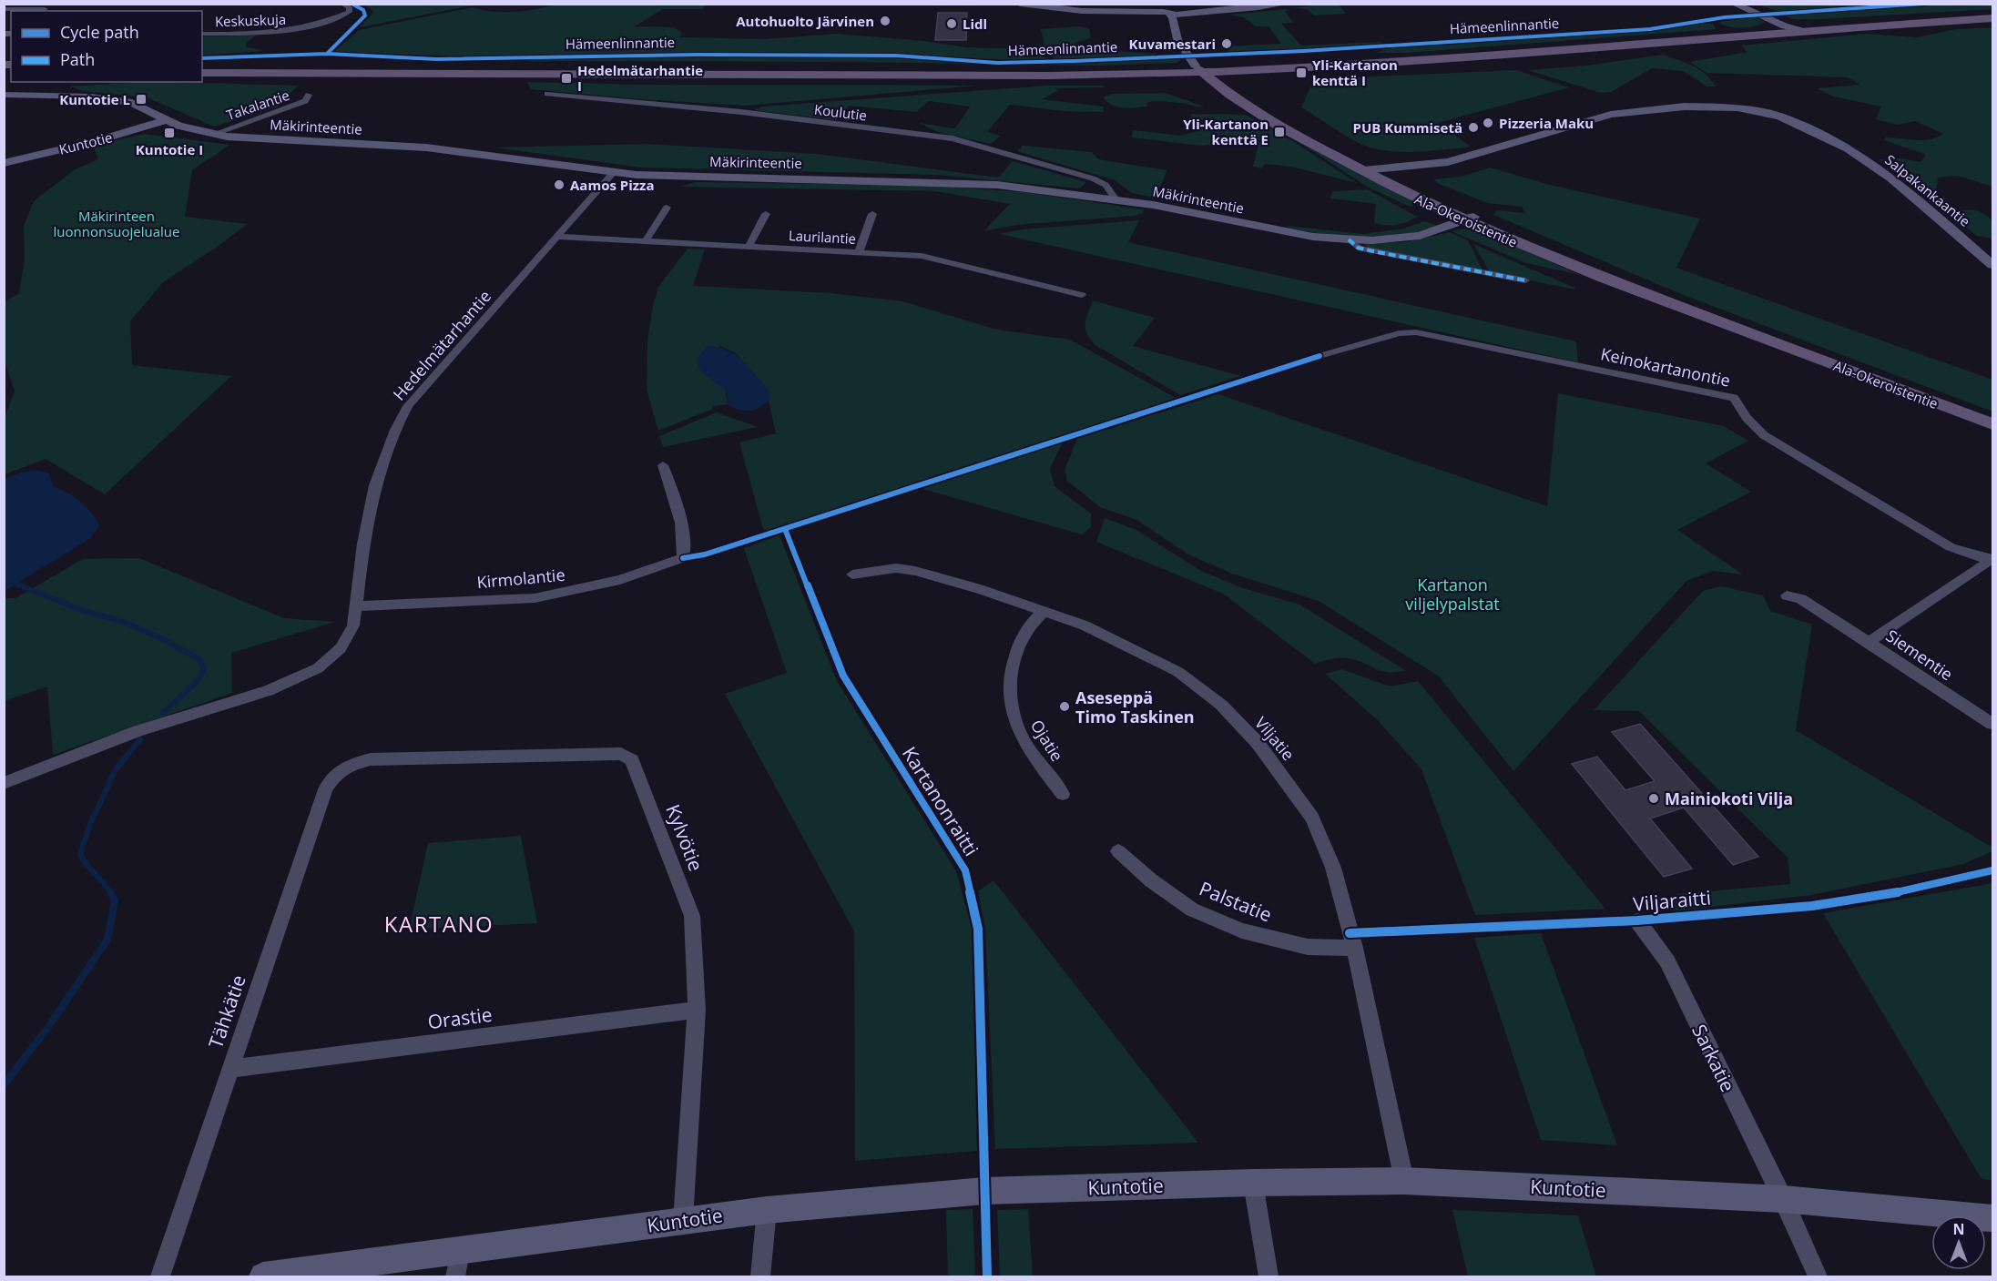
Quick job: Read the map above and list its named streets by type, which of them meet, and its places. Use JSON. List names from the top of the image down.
{
  "streets": {
    "main road": ["Hämeenlinnantie", "Ala-Okeroistentie"],
    "street": [
      "Keskuskuja",
      "Takalantie",
      "Koulutie",
      "Mäkirinteentie",
      "Kuntotie",
      "Salpakankaantie",
      "Laurilantie",
      "Hedelmätarhantie",
      "Keinokartanontie",
      "Kirmolantie",
      "Siementie",
      "Viljatie",
      "Ojatie",
      "Kylvötie",
      "Palstatie",
      "Tähkätie",
      "Orastie",
      "Sarkatie"
    ],
    "cycle path": ["Kartanonraitti", "Viljaraitti"]
  },
  "crossings": [
    ["Hämeenlinnantie", "Ala-Okeroistentie"],
    ["Takalantie", "Mäkirinteentie"],
    ["Koulutie", "Mäkirinteentie"],
    ["Mäkirinteentie", "Kuntotie"],
    ["Mäkirinteentie", "Ala-Okeroistentie"],
    ["Mäkirinteentie", "Hedelmätarhantie"],
    ["Kuntotie", "Viljatie"],
    ["Kuntotie", "Kylvötie"],
    ["Kuntotie", "Sarkatie"],
    ["Salpakankaantie", "Ala-Okeroistentie"],
    ["Laurilantie", "Hedelmätarhantie"],
    ["Hedelmätarhantie", "Kirmolantie"],
    ["Keinokartanontie", "Siementie"],
    ["Viljatie", "Ojatie"],
    ["Viljatie", "Palstatie"],
    ["Kylvötie", "Tähkätie"],
    ["Kylvötie", "Orastie"],
    ["Tähkätie", "Orastie"]
  ],
  "districts": ["KARTANO"],
  "parks": ["Mäkirinteen luonnonsuojelualue", "Kartanon viljelypalstat"],
  "places": {
    "other": [
      "Autohuolto Järvinen",
      "Lidl",
      "Kuvamestari",
      "Pizzeria Maku",
      "PUB Kummisetä",
      "Aamos Pizza",
      "Aseseppä Timo Taskinen",
      "Mainiokoti Vilja"
    ],
    "transit": [
      "Yli-Kartanon kenttä I",
      "Hedelmätarhantie I",
      "Kuntotie L",
      "Yli-Kartanon kenttä E",
      "Kuntotie I"
    ]
  },
  "legend": ["Cycle path", "Path"],
  "north": "top"
}
